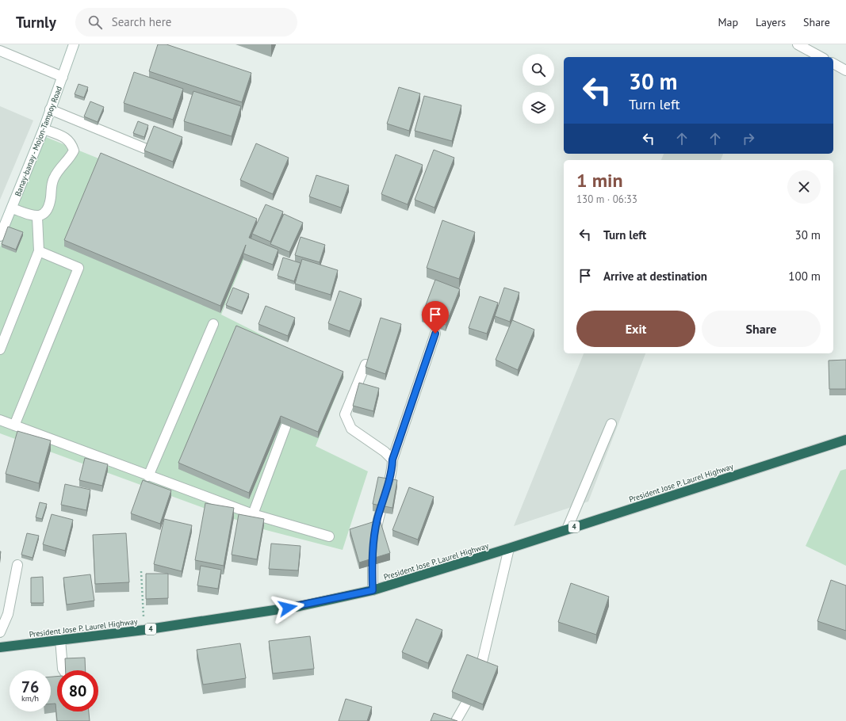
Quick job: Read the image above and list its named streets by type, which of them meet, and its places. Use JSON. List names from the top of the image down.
{
  "streets": {
    "highway": ["President Jose P. Laurel Highway", "4"],
    "street": ["Banay-banay - Mojon-Tampoy Road"]
  },
  "page": {
    "header": "Turnly",
    "search": "Search here",
    "nav": ["Map", "Layers", "Share"],
    "turn": ["30 m", "Turn left"],
    "heading": ["1 min", "130 m · 06:33"],
    "list": [
      {
        "name": "Turn left",
        "value": "30 m"
      },
      {
        "name": "Arrive at destination",
        "value": "100 m"
      }
    ],
    "buttons": ["Exit", "Share"],
    "speed": "76 km/h",
    "limit": "80"
  }
}
